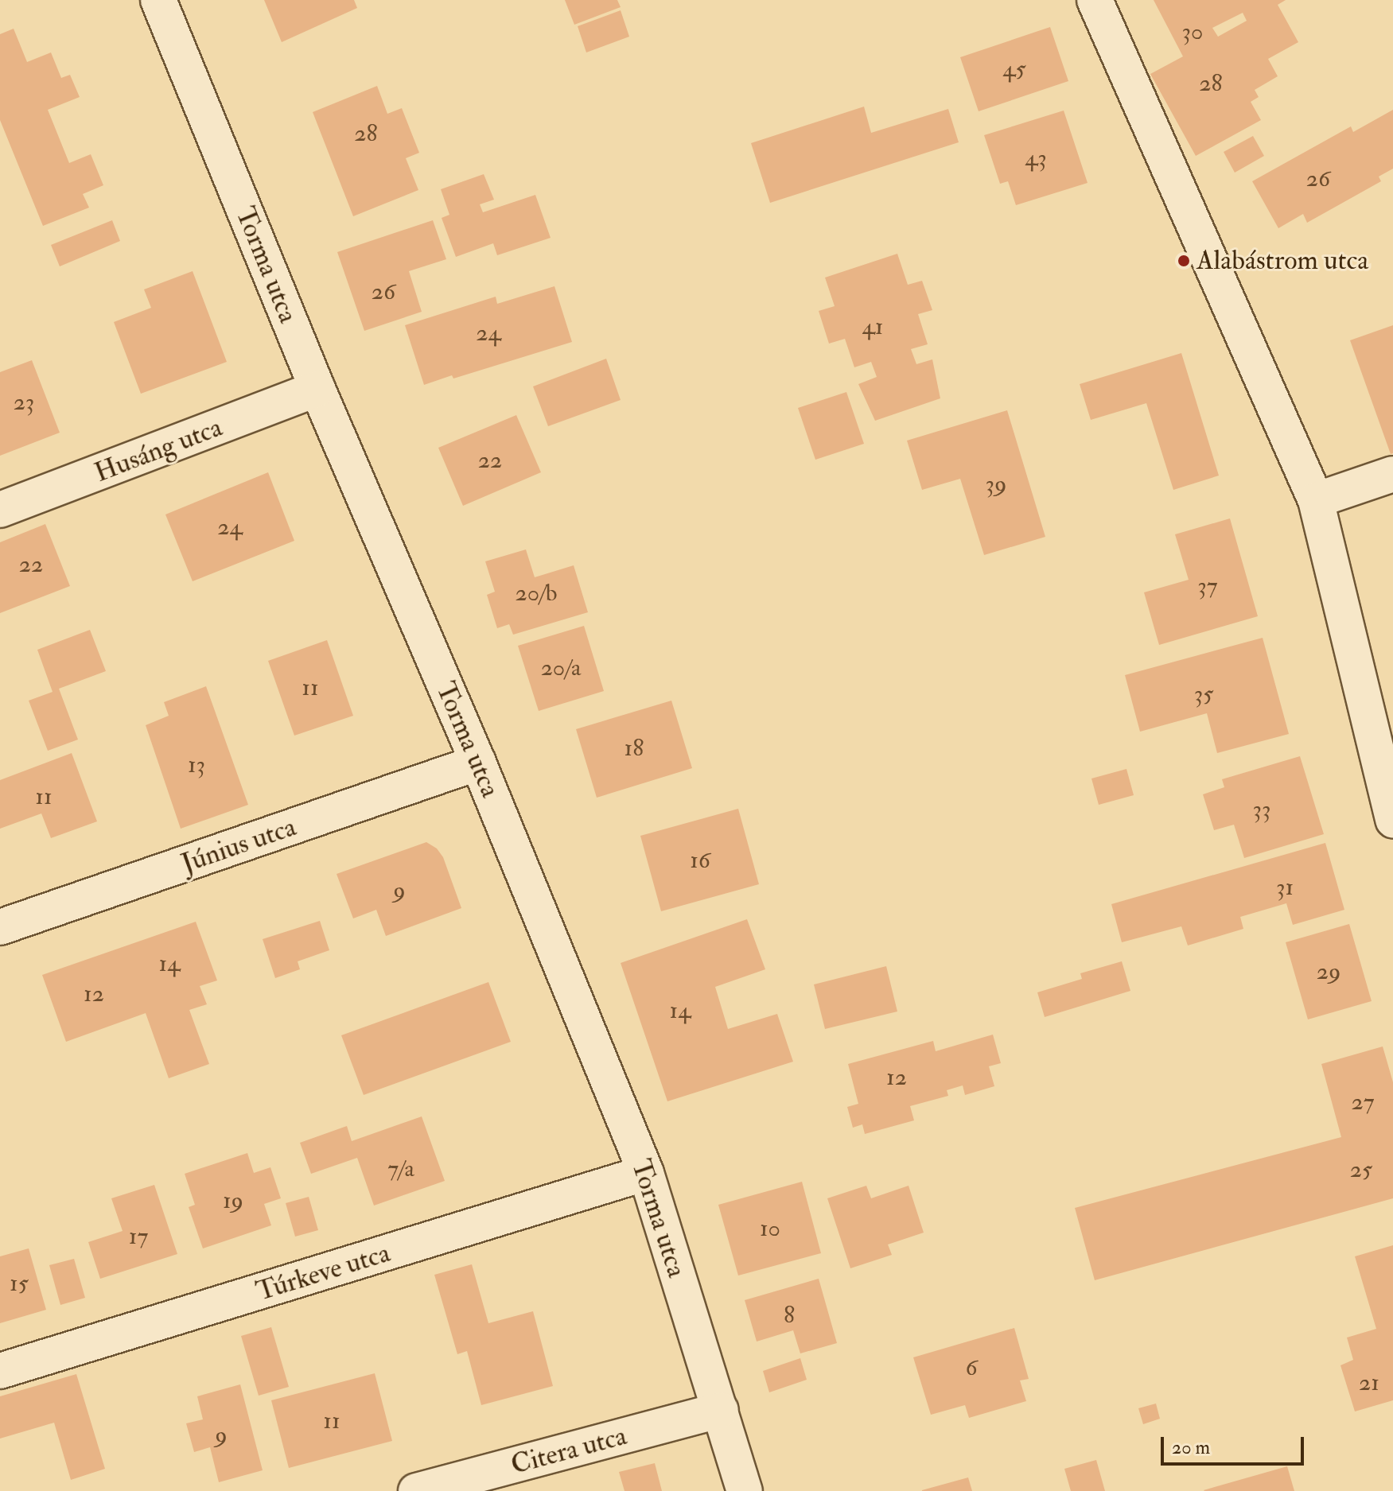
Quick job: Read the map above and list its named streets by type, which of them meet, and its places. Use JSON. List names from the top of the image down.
{
  "streets": {
    "street": [
      "Torma utca",
      "Husáng utca",
      "Június utca",
      "Túrkeve utca",
      "Citera utca"
    ]
  },
  "crossings": [
    ["Torma utca", "Husáng utca"],
    ["Torma utca", "Június utca"],
    ["Torma utca", "Túrkeve utca"],
    ["Torma utca", "Citera utca"]
  ],
  "places": ["Alabástrom utca"],
  "house_numbers": [
    "30",
    "45",
    "28",
    "28",
    "43",
    "26",
    "26",
    "41",
    "24",
    "23",
    "22",
    "39",
    "24",
    "22",
    "37",
    "20/b",
    "20/a",
    "11",
    "35",
    "18",
    "13",
    "11",
    "33",
    "16",
    "31",
    "9",
    "14",
    "29",
    "12",
    "14",
    "12",
    "27",
    "7/a",
    "25",
    "19",
    "10",
    "17",
    "15",
    "8",
    "6",
    "21",
    "11",
    "9"
  ],
  "scale_bar": "20 m"
}
